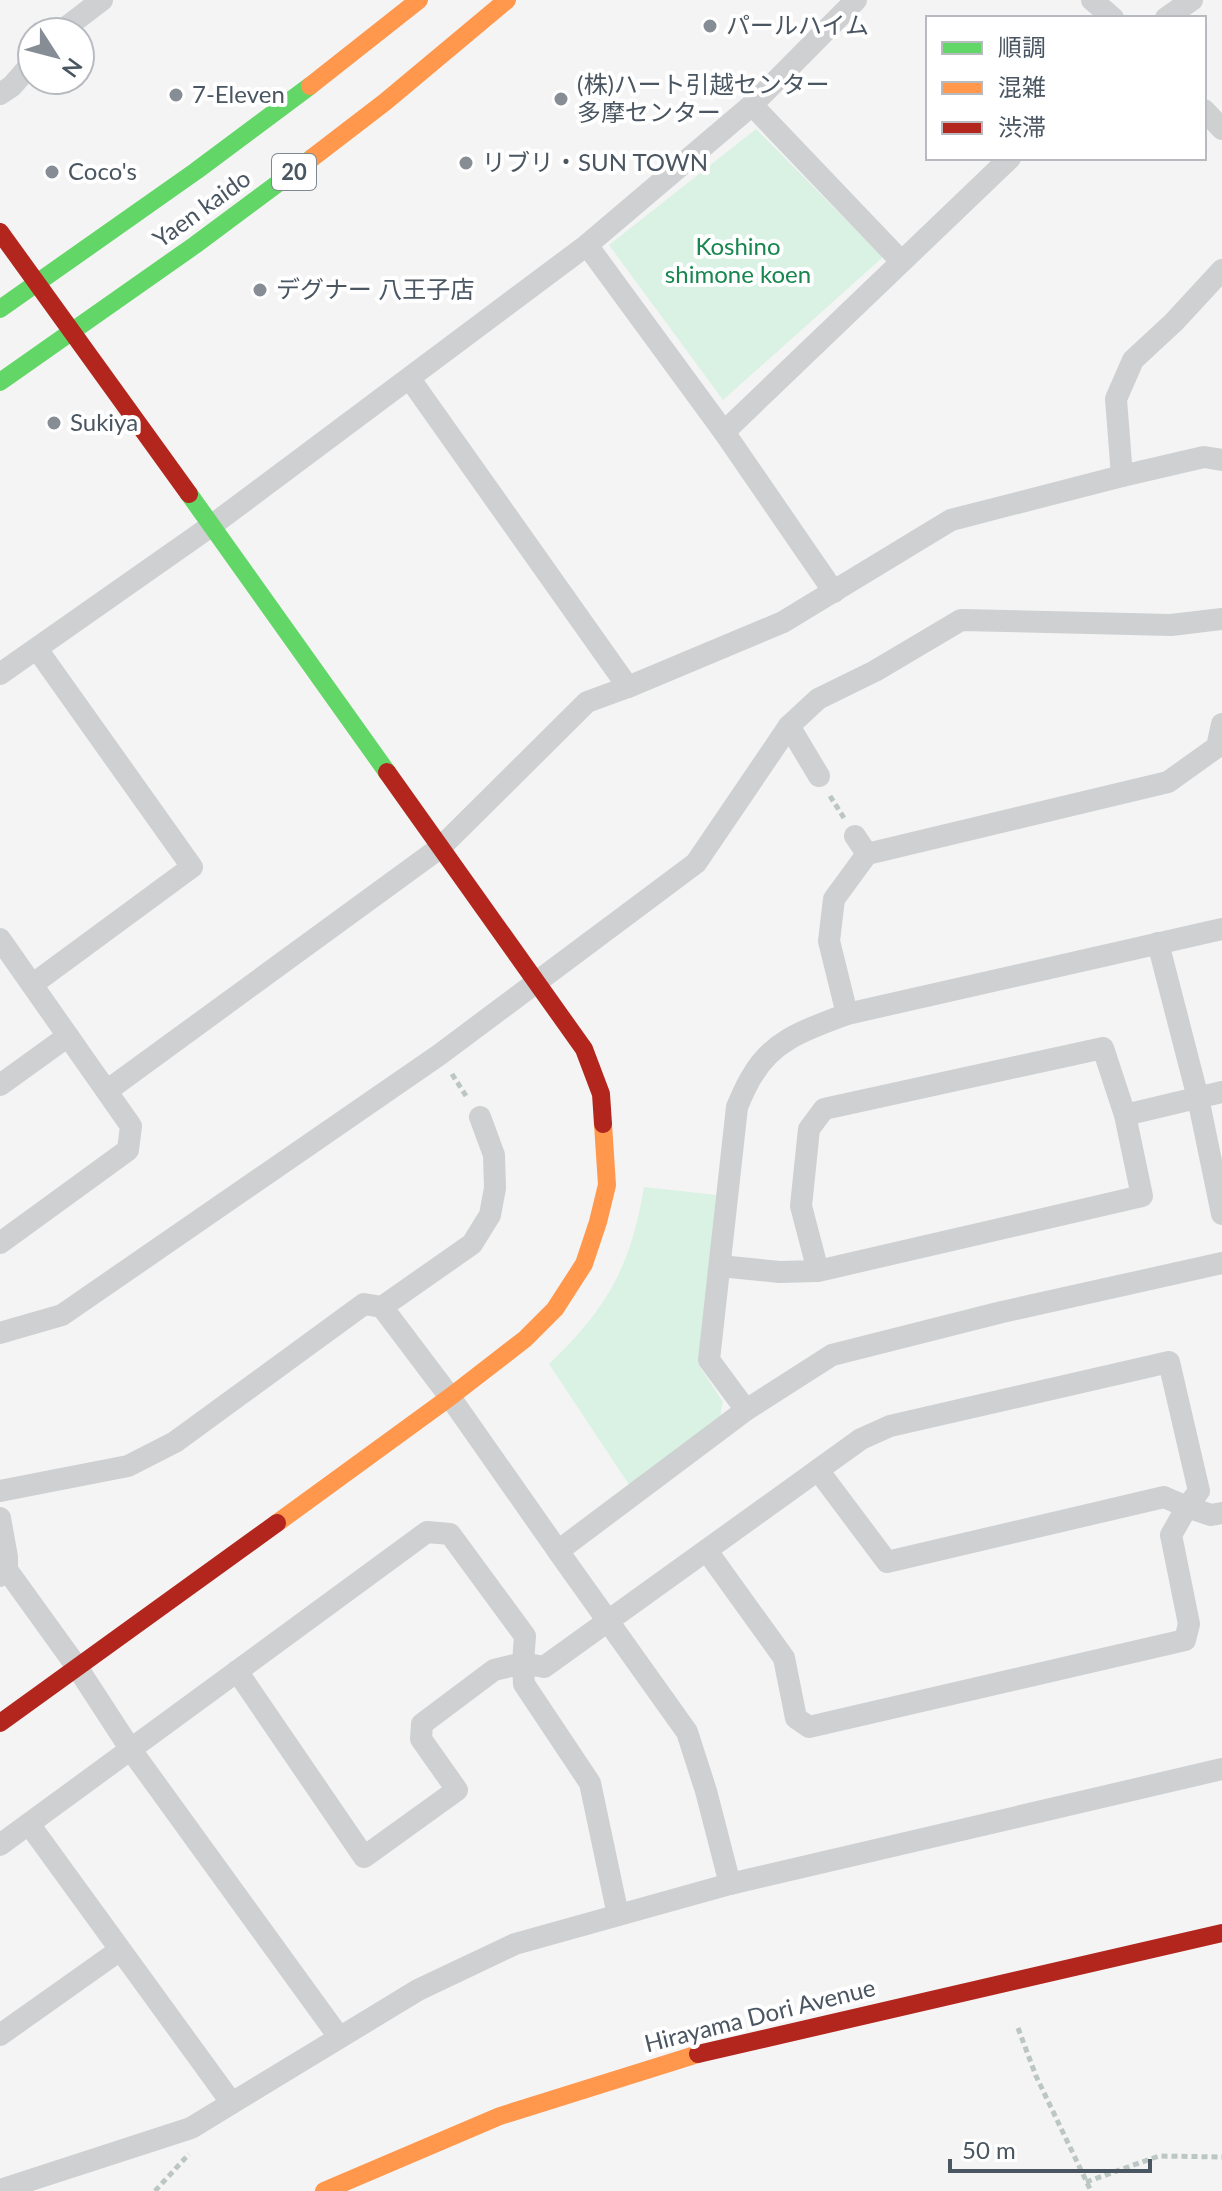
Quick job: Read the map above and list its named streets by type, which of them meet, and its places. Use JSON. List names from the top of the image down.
{
  "streets": {
    "main road": ["20", "Yaen kaido", "Hirayama Dori Avenue"]
  },
  "crossings": [
    ["20", "Yaen kaido"]
  ],
  "parks": ["Koshino shimone koen"],
  "places": [
    "パールハイム",
    "7-Eleven",
    "(株)ハート引越センター 多摩センター",
    "リブリ・SUN TOWN",
    "Coco's",
    "デグナー 八王子店",
    "Sukiya"
  ],
  "legend": ["順調", "混雑", "渋滞"],
  "scale_bar": "50 m",
  "north": "bottom right"
}
